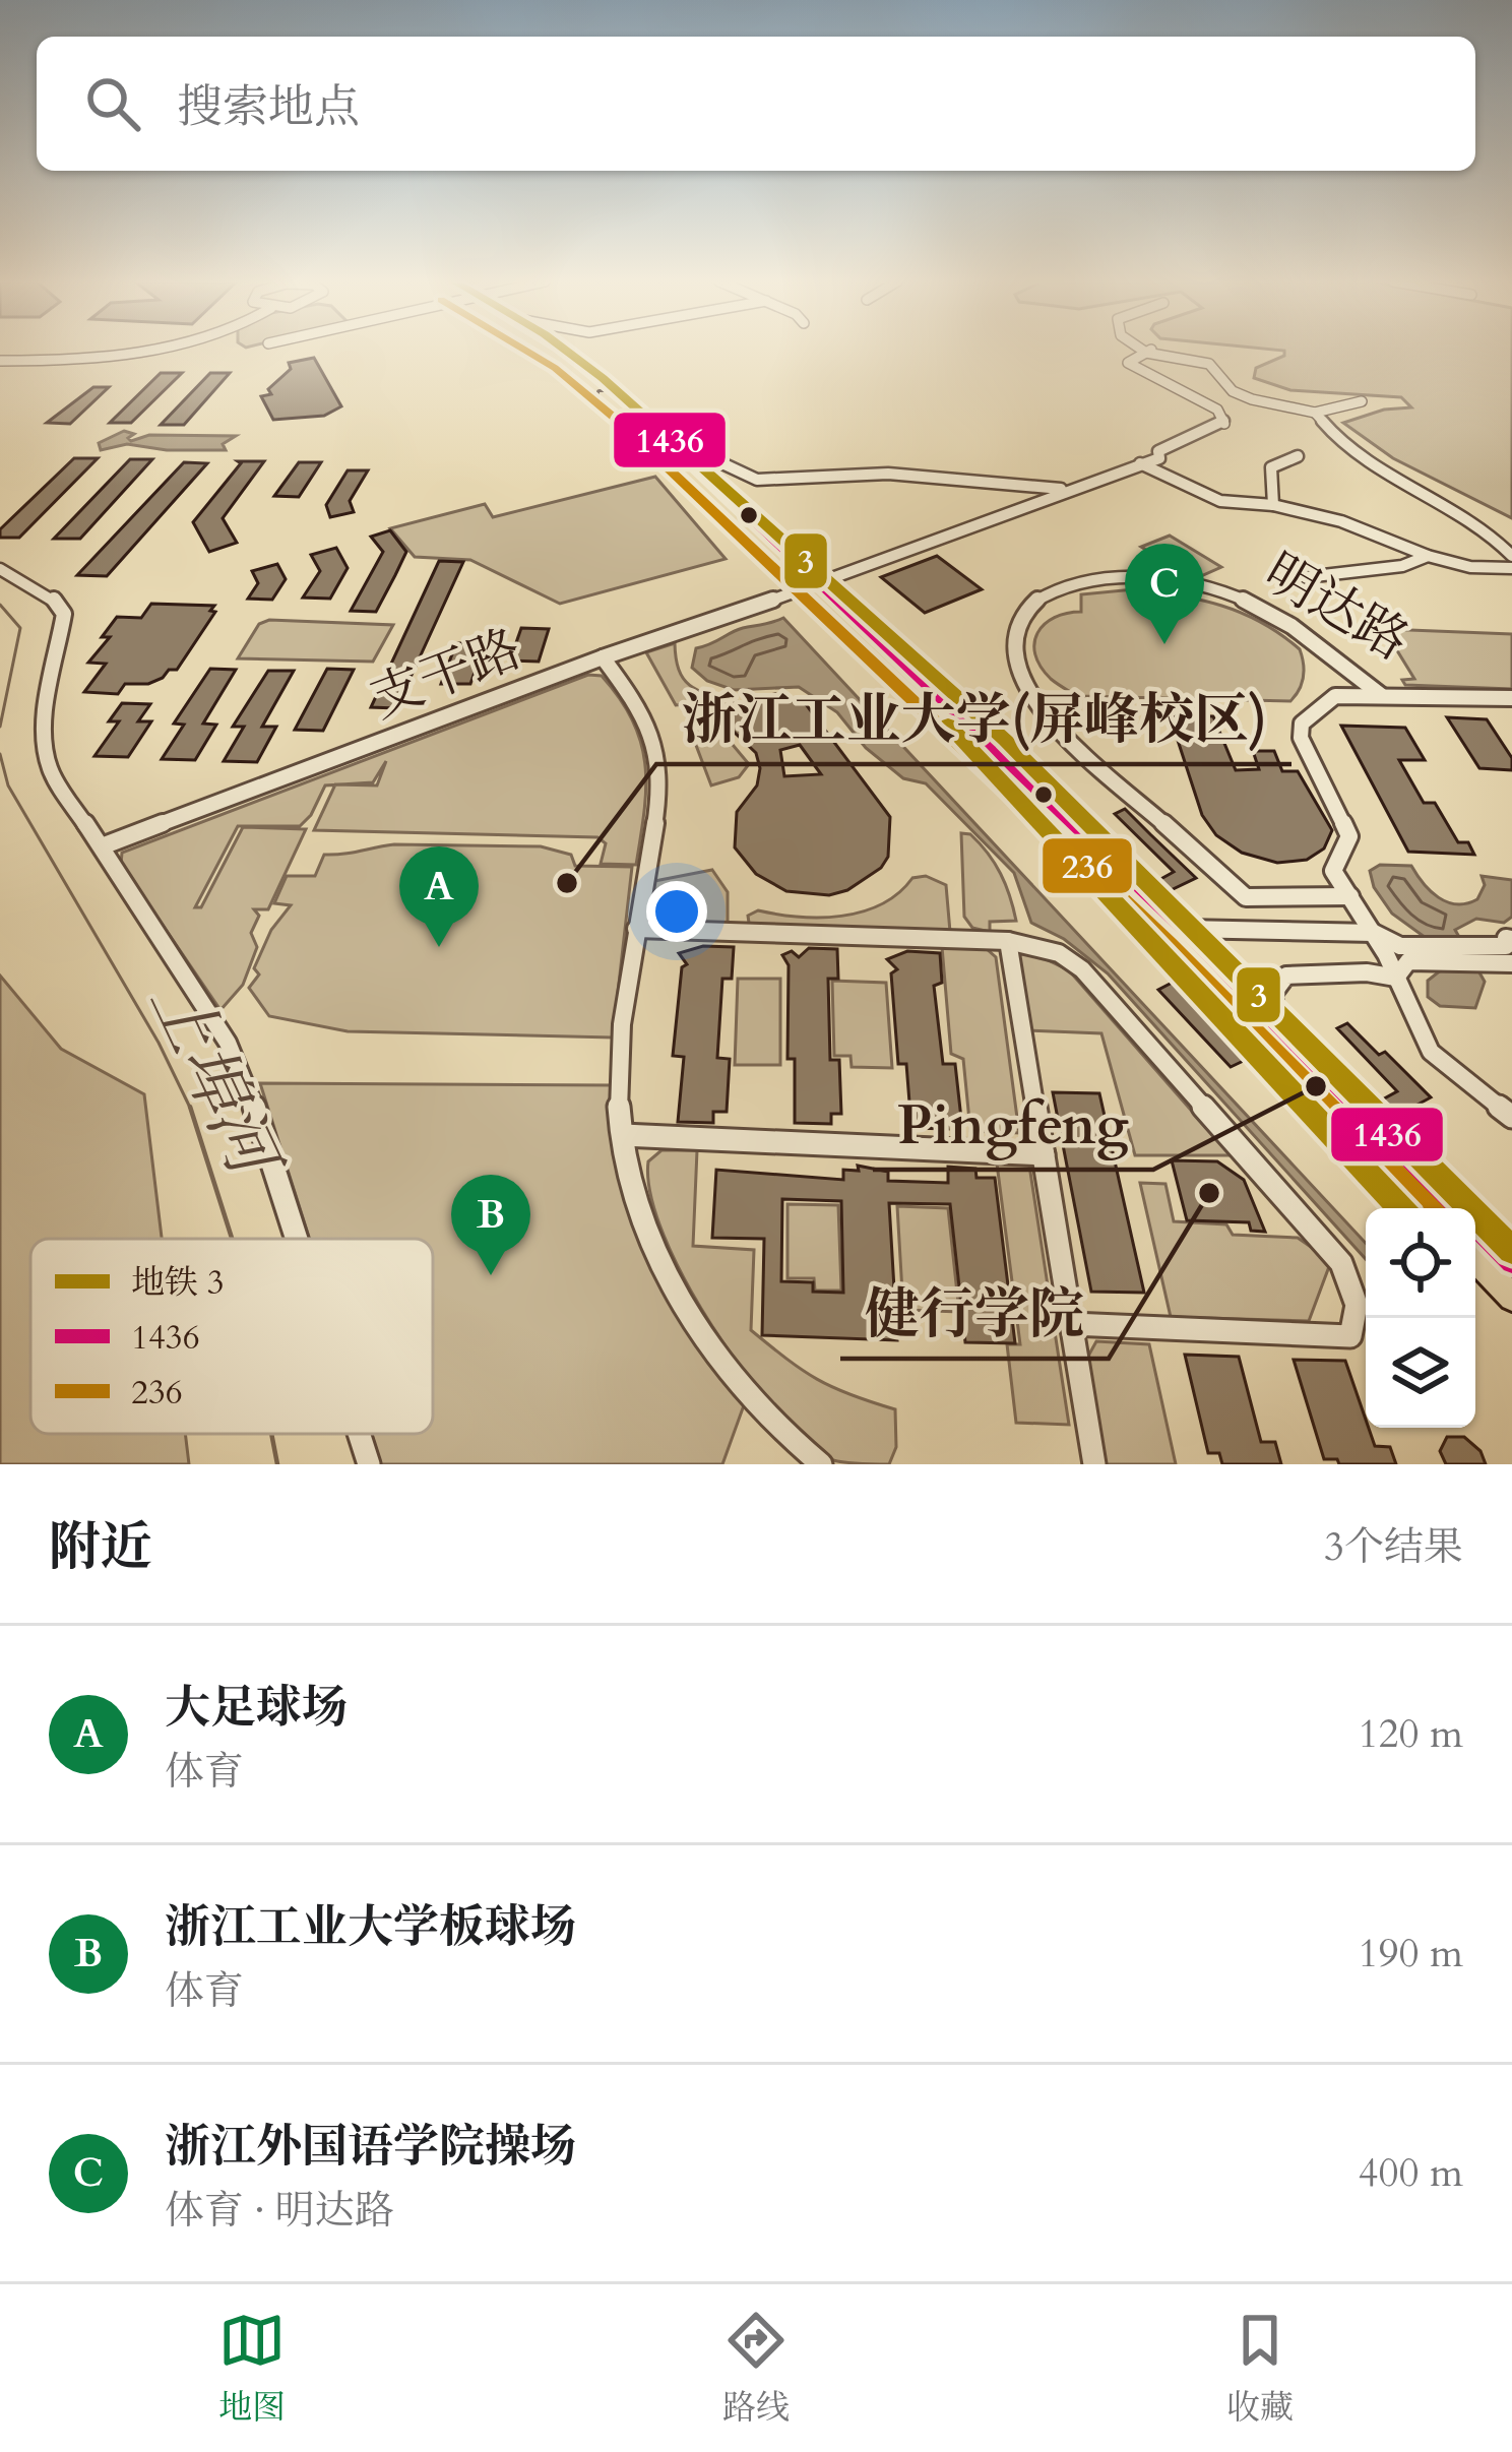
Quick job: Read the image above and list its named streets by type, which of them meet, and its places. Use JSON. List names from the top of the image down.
{
  "streets": {
    "street": ["明达路", "支干路"]
  },
  "water": ["上埠河"],
  "places": ["浙江工业大学(屏峰校区)", "Pingfeng", "健行学院"],
  "lines": ["metro line 3", "transit line 1436", "transit line 236"],
  "legend": ["地铁 3", "1436", "236"],
  "page": {
    "search": "搜索地点",
    "pins": ["C", "A", "B"],
    "heading": ["附近", "3个结果"],
    "list": [
      {
        "mark": "A",
        "name": "大足球场",
        "note": "体育",
        "value": "120 m"
      },
      {
        "mark": "B",
        "name": "浙江工业大学板球场",
        "note": "体育",
        "value": "190 m"
      },
      {
        "mark": "C",
        "name": "浙江外国语学院操场",
        "note": "体育 · 明达路",
        "value": "400 m"
      }
    ],
    "nav": ["地图", "路线", "收藏"]
  }
}
